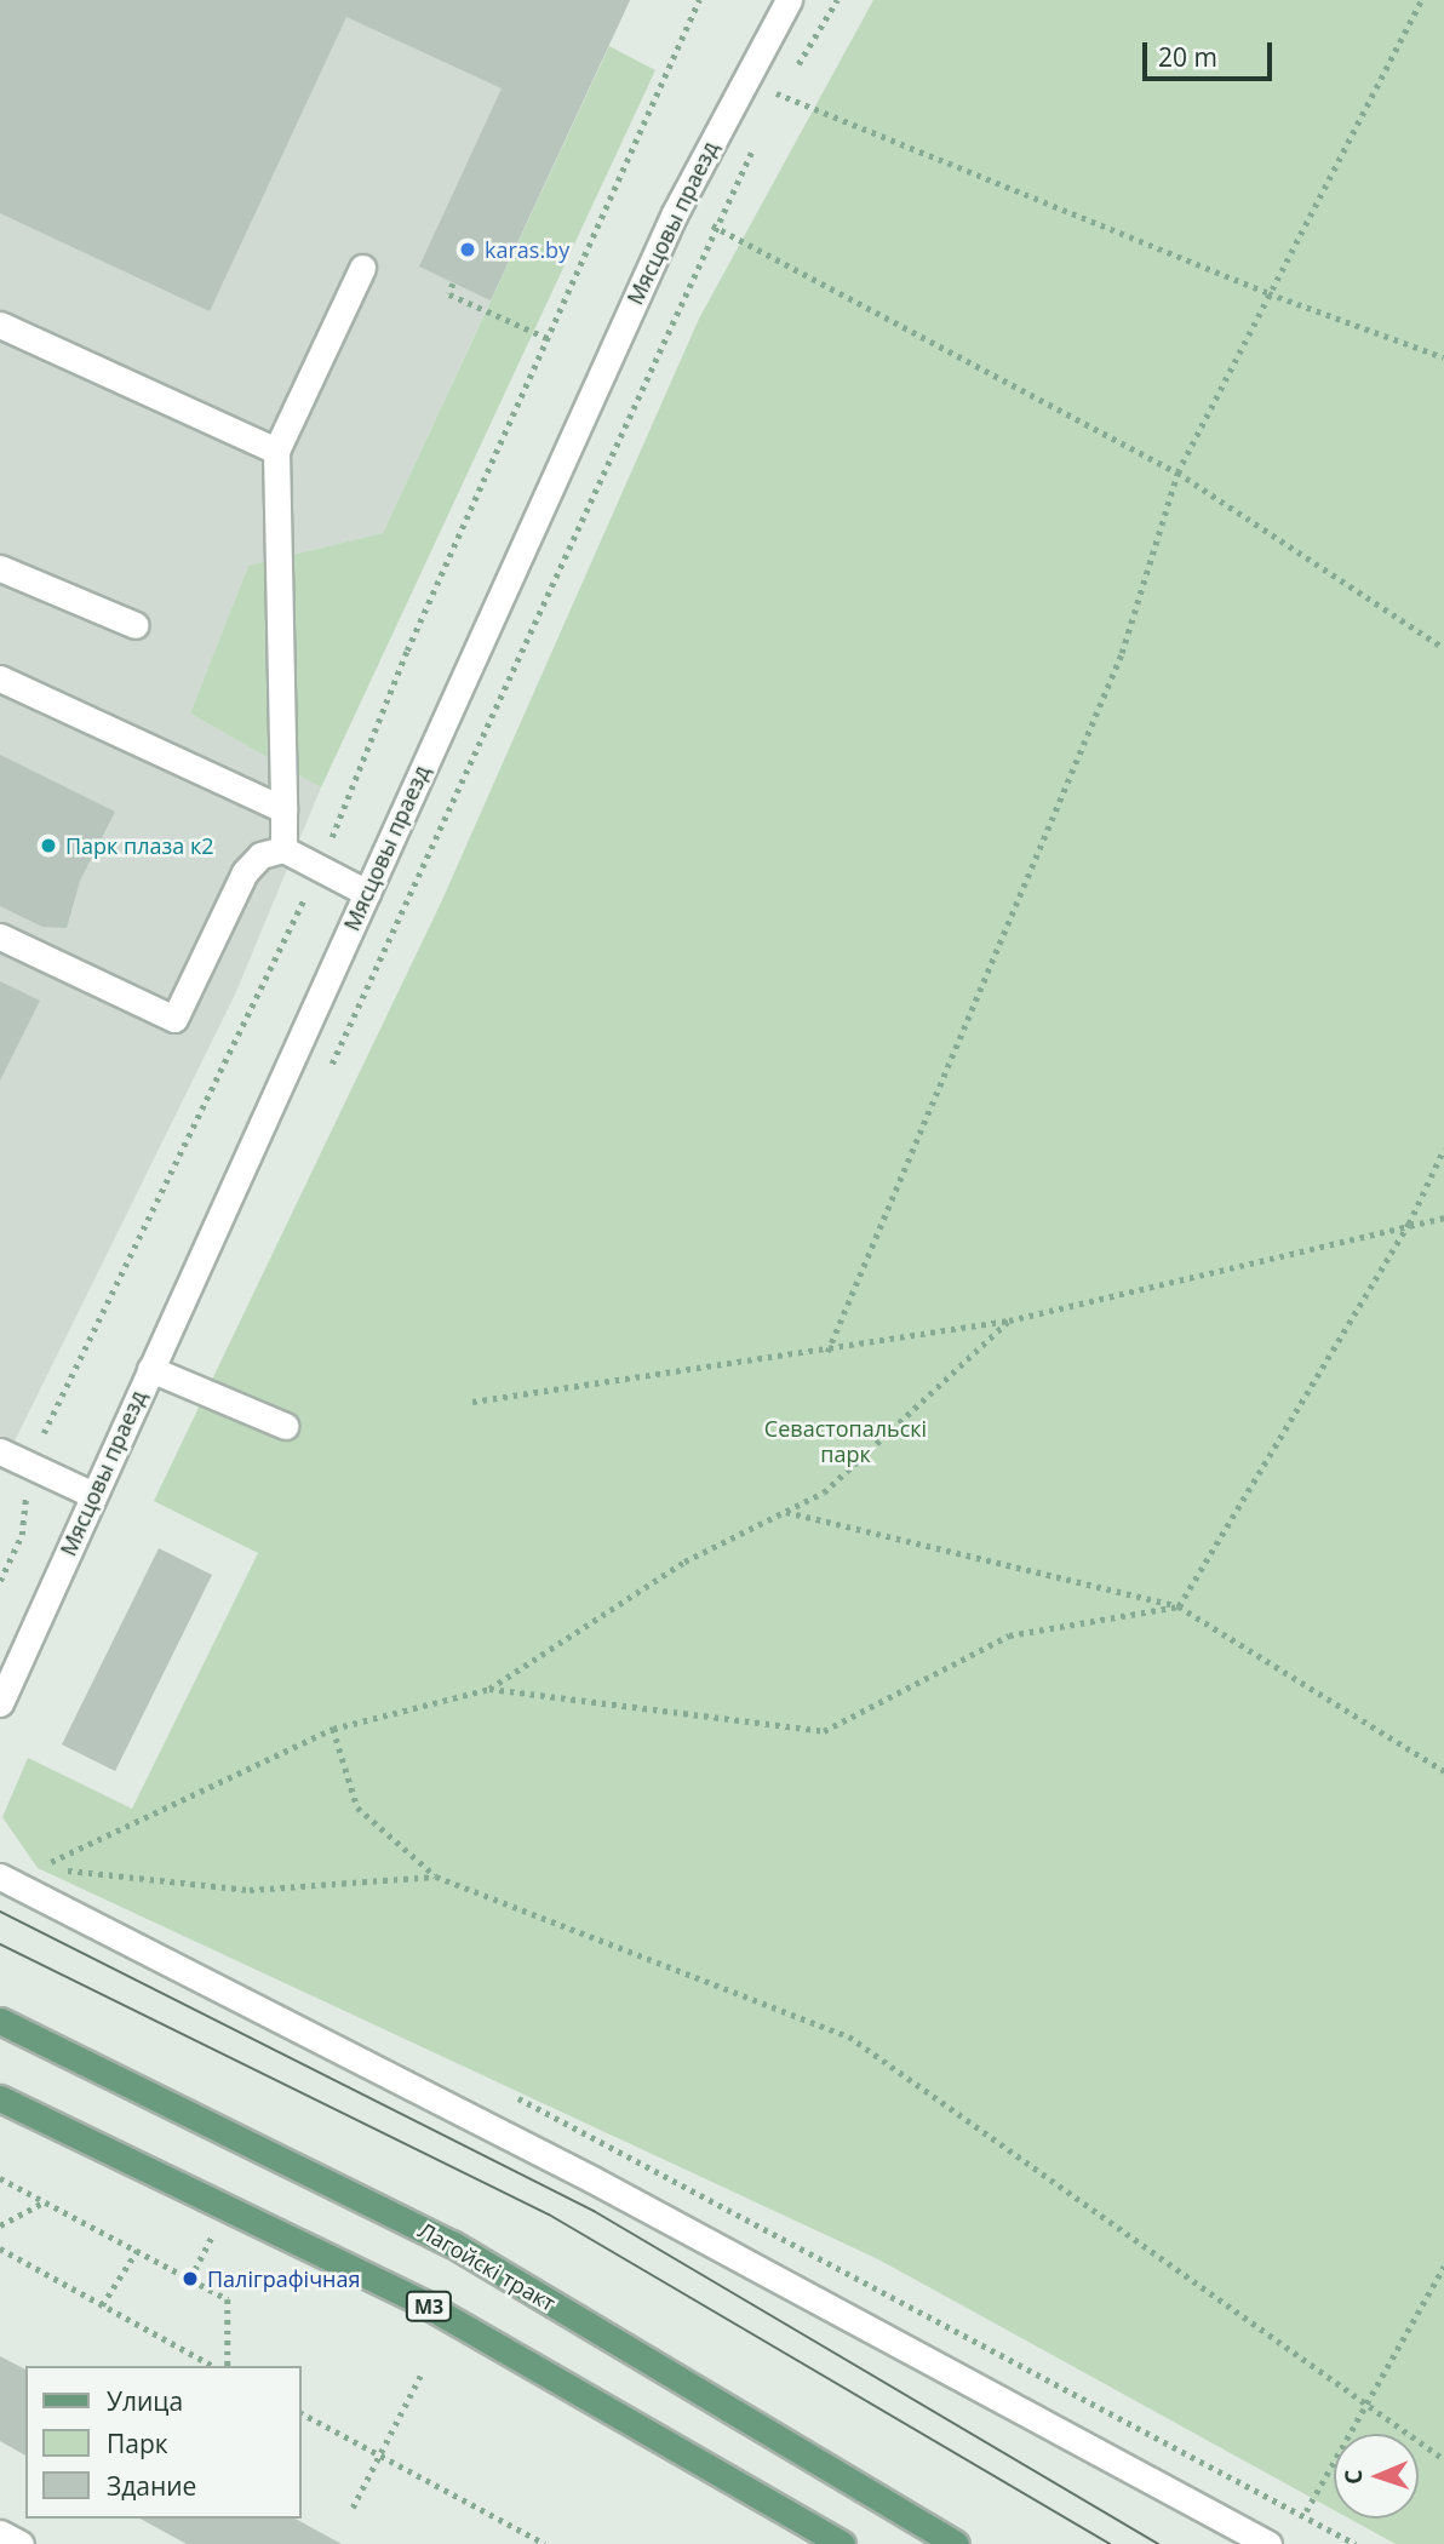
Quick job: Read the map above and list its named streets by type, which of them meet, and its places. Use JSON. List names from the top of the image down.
{
  "streets": {
    "main road": ["Лагойскі тракт", "М3"],
    "street": ["Мясцовы праезд"]
  },
  "parks": ["Севастопальскі парк"],
  "places": ["karas.by", "Парк плаза к2", "Паліграфічная"],
  "legend": ["Улица", "Парк", "Здание"],
  "scale_bar": "20 m",
  "north": "left"
}
